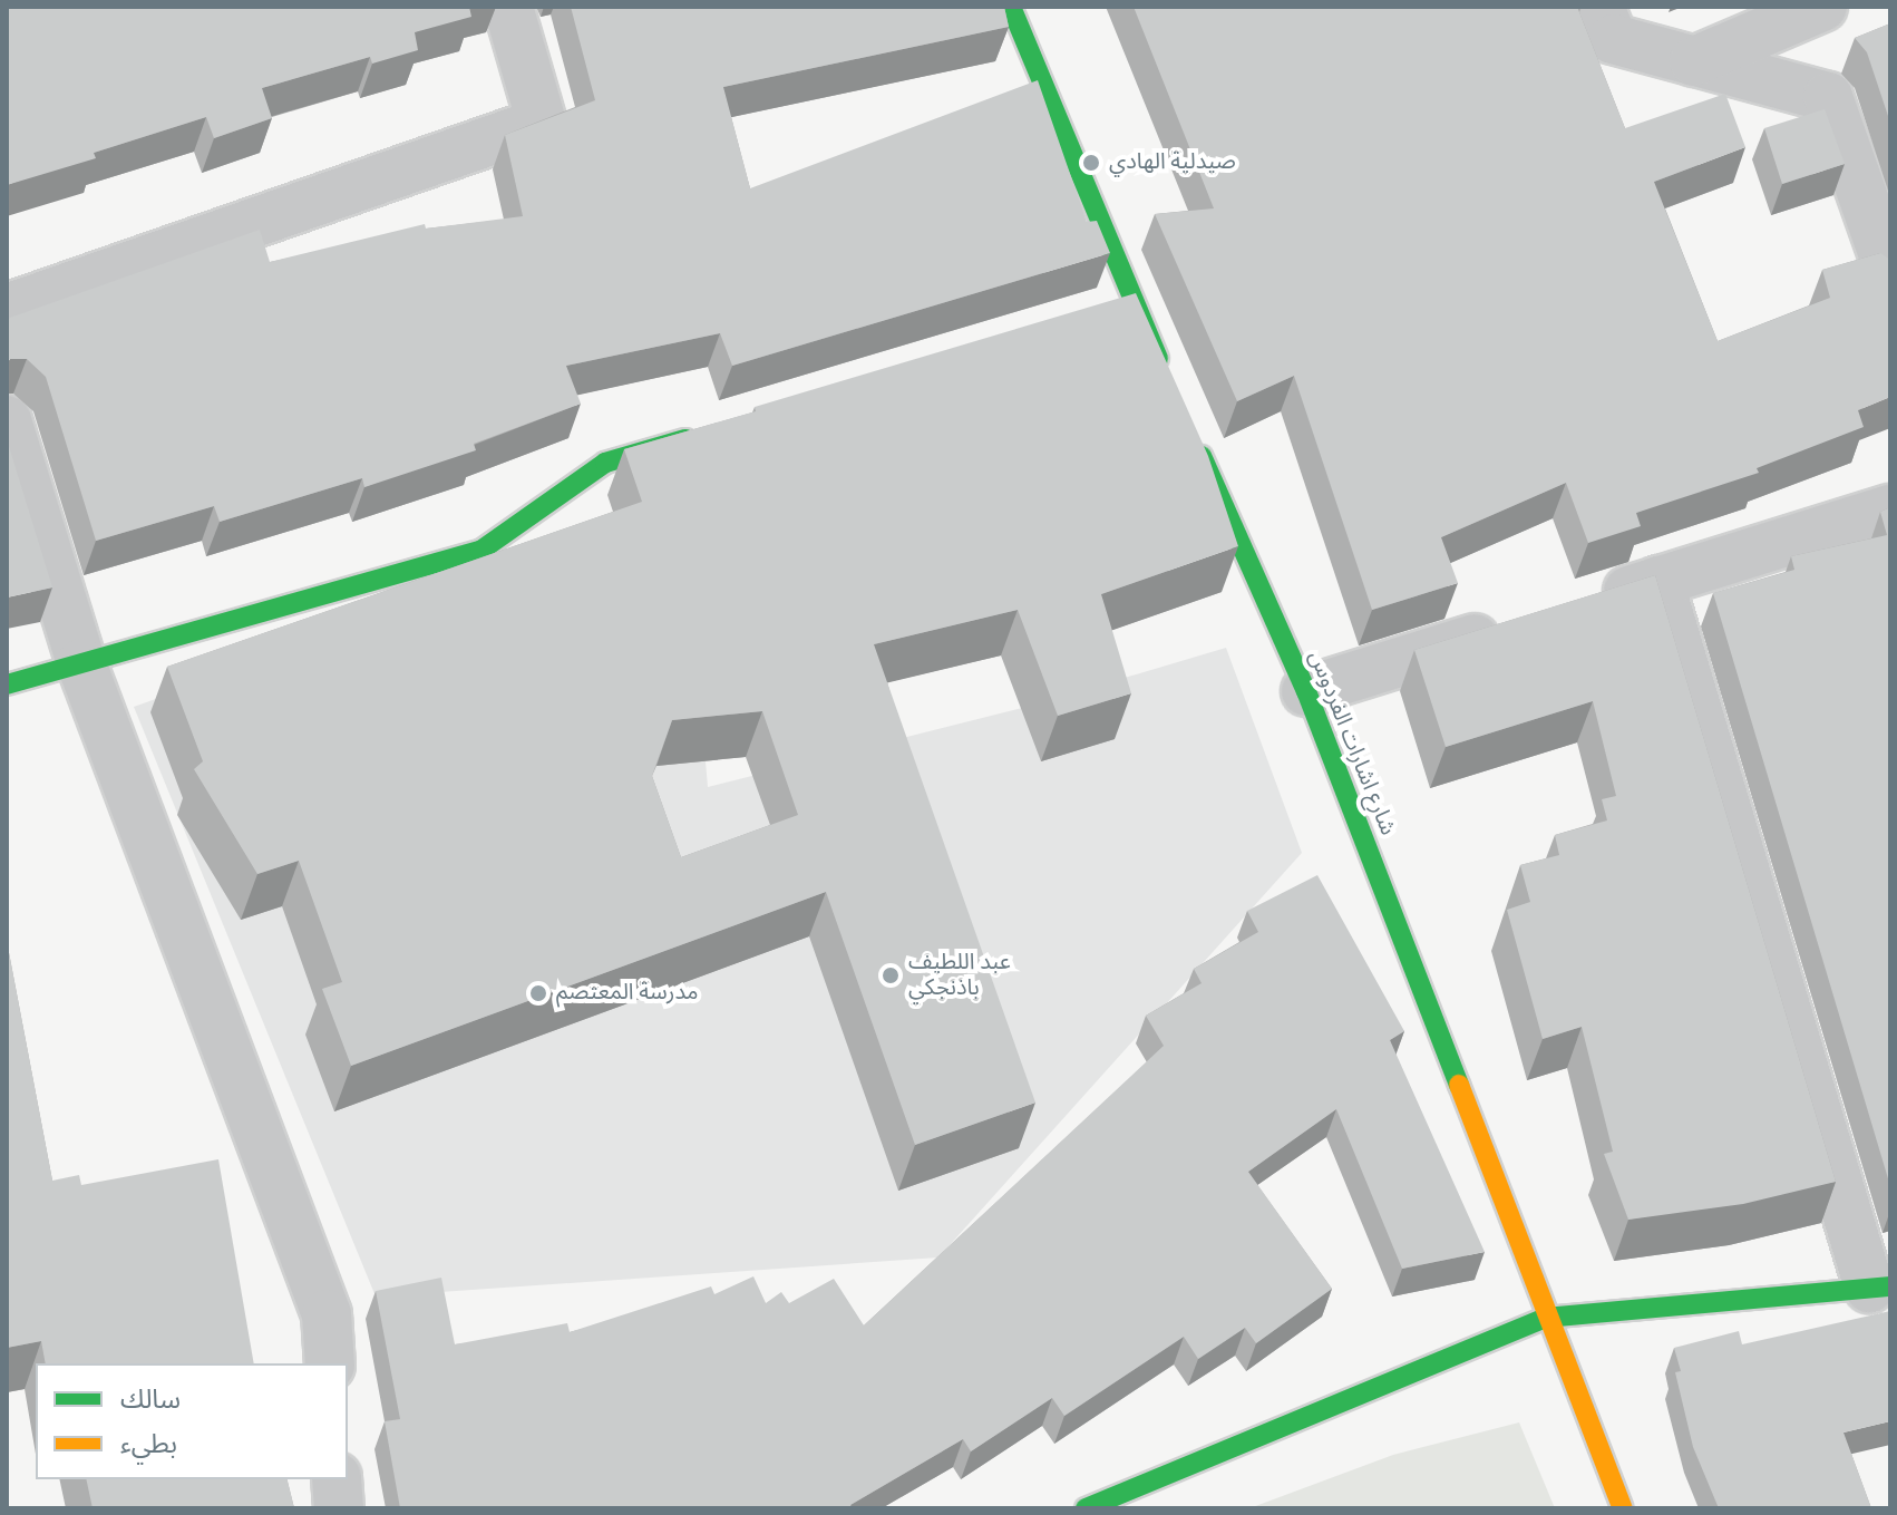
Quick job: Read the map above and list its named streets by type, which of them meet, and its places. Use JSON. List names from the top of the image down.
{
  "streets": {
    "street": ["شارع اشارات الفردوس"]
  },
  "places": ["صيدلية الهادي", "عبد اللطيف باذنجكي", "مدرسة المعتصم"],
  "legend": ["سالك", "بطيء"]
}
